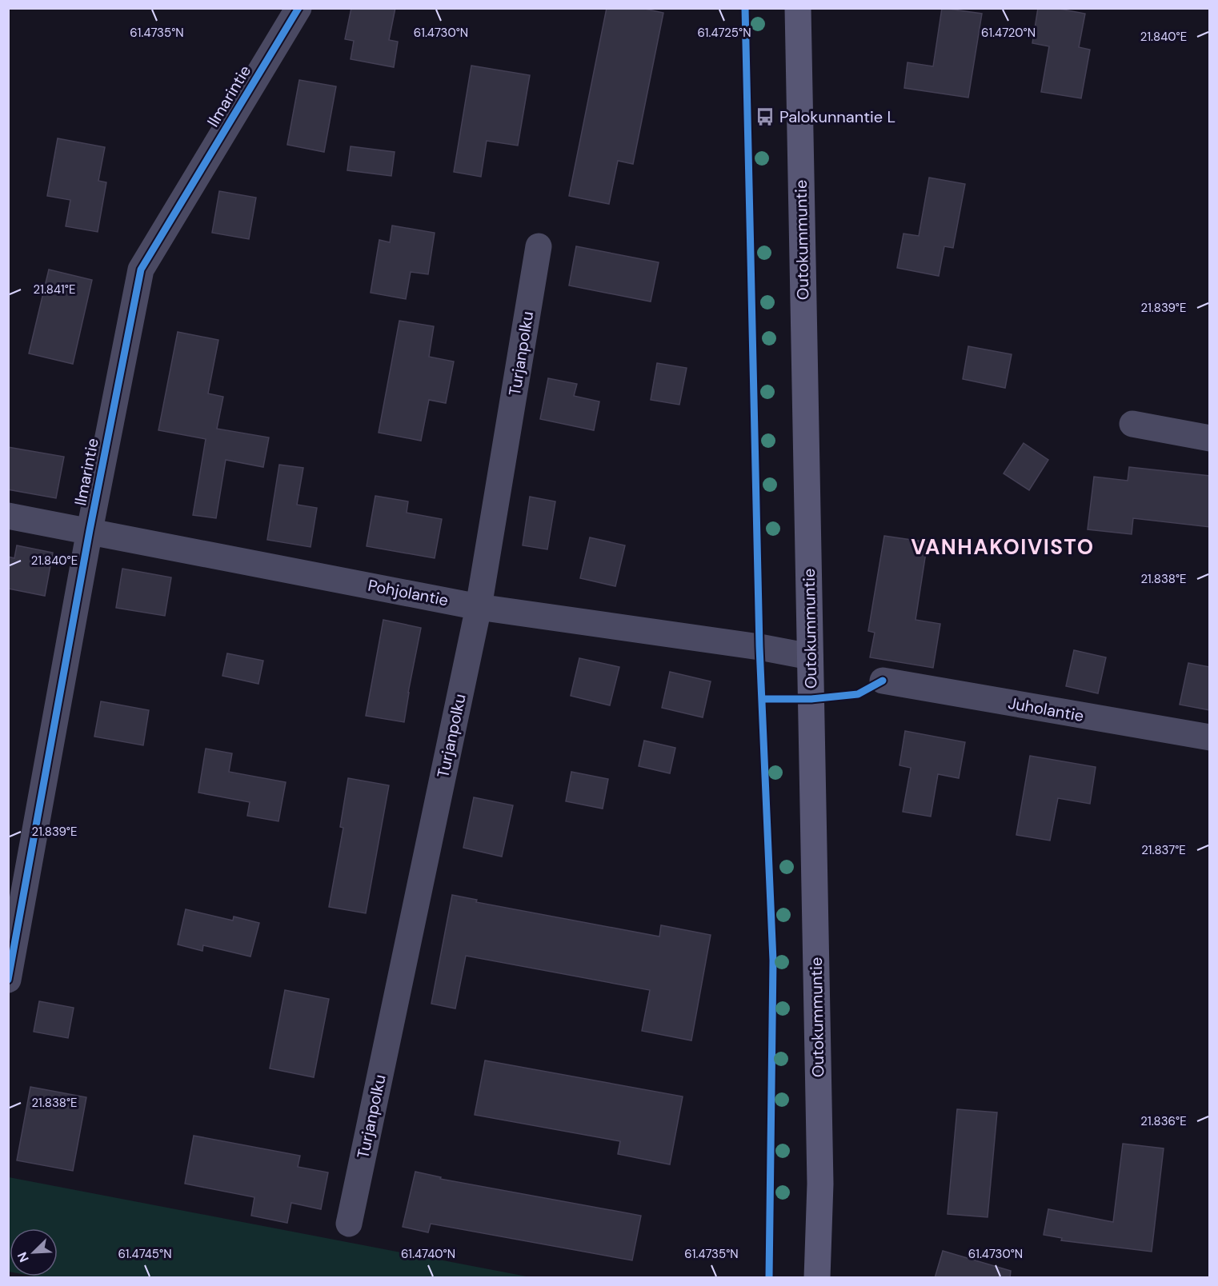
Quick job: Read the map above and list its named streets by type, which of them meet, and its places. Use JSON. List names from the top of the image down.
{
  "streets": {
    "main road": ["Outokummuntie"],
    "street": [
      "Ilmarintie",
      "Turjanpolku",
      "Pohjolantie",
      "Juholantie"
    ]
  },
  "crossings": [
    ["Ilmarintie", "Pohjolantie"],
    ["Outokummuntie", "Pohjolantie"],
    ["Turjanpolku", "Pohjolantie"]
  ],
  "districts": ["VANHAKOIVISTO"],
  "places": {
    "bus stop": ["Palokunnantie L"]
  },
  "north": "bottom left",
  "coordinates": [
    "61.4725°N",
    "61.4735°N",
    "61.4730°N",
    "61.4720°N",
    "21.840°E",
    "21.841°E",
    "21.839°E",
    "21.838°E",
    "21.837°E",
    "21.836°E",
    "61.4745°N",
    "61.4740°N"
  ]
}
